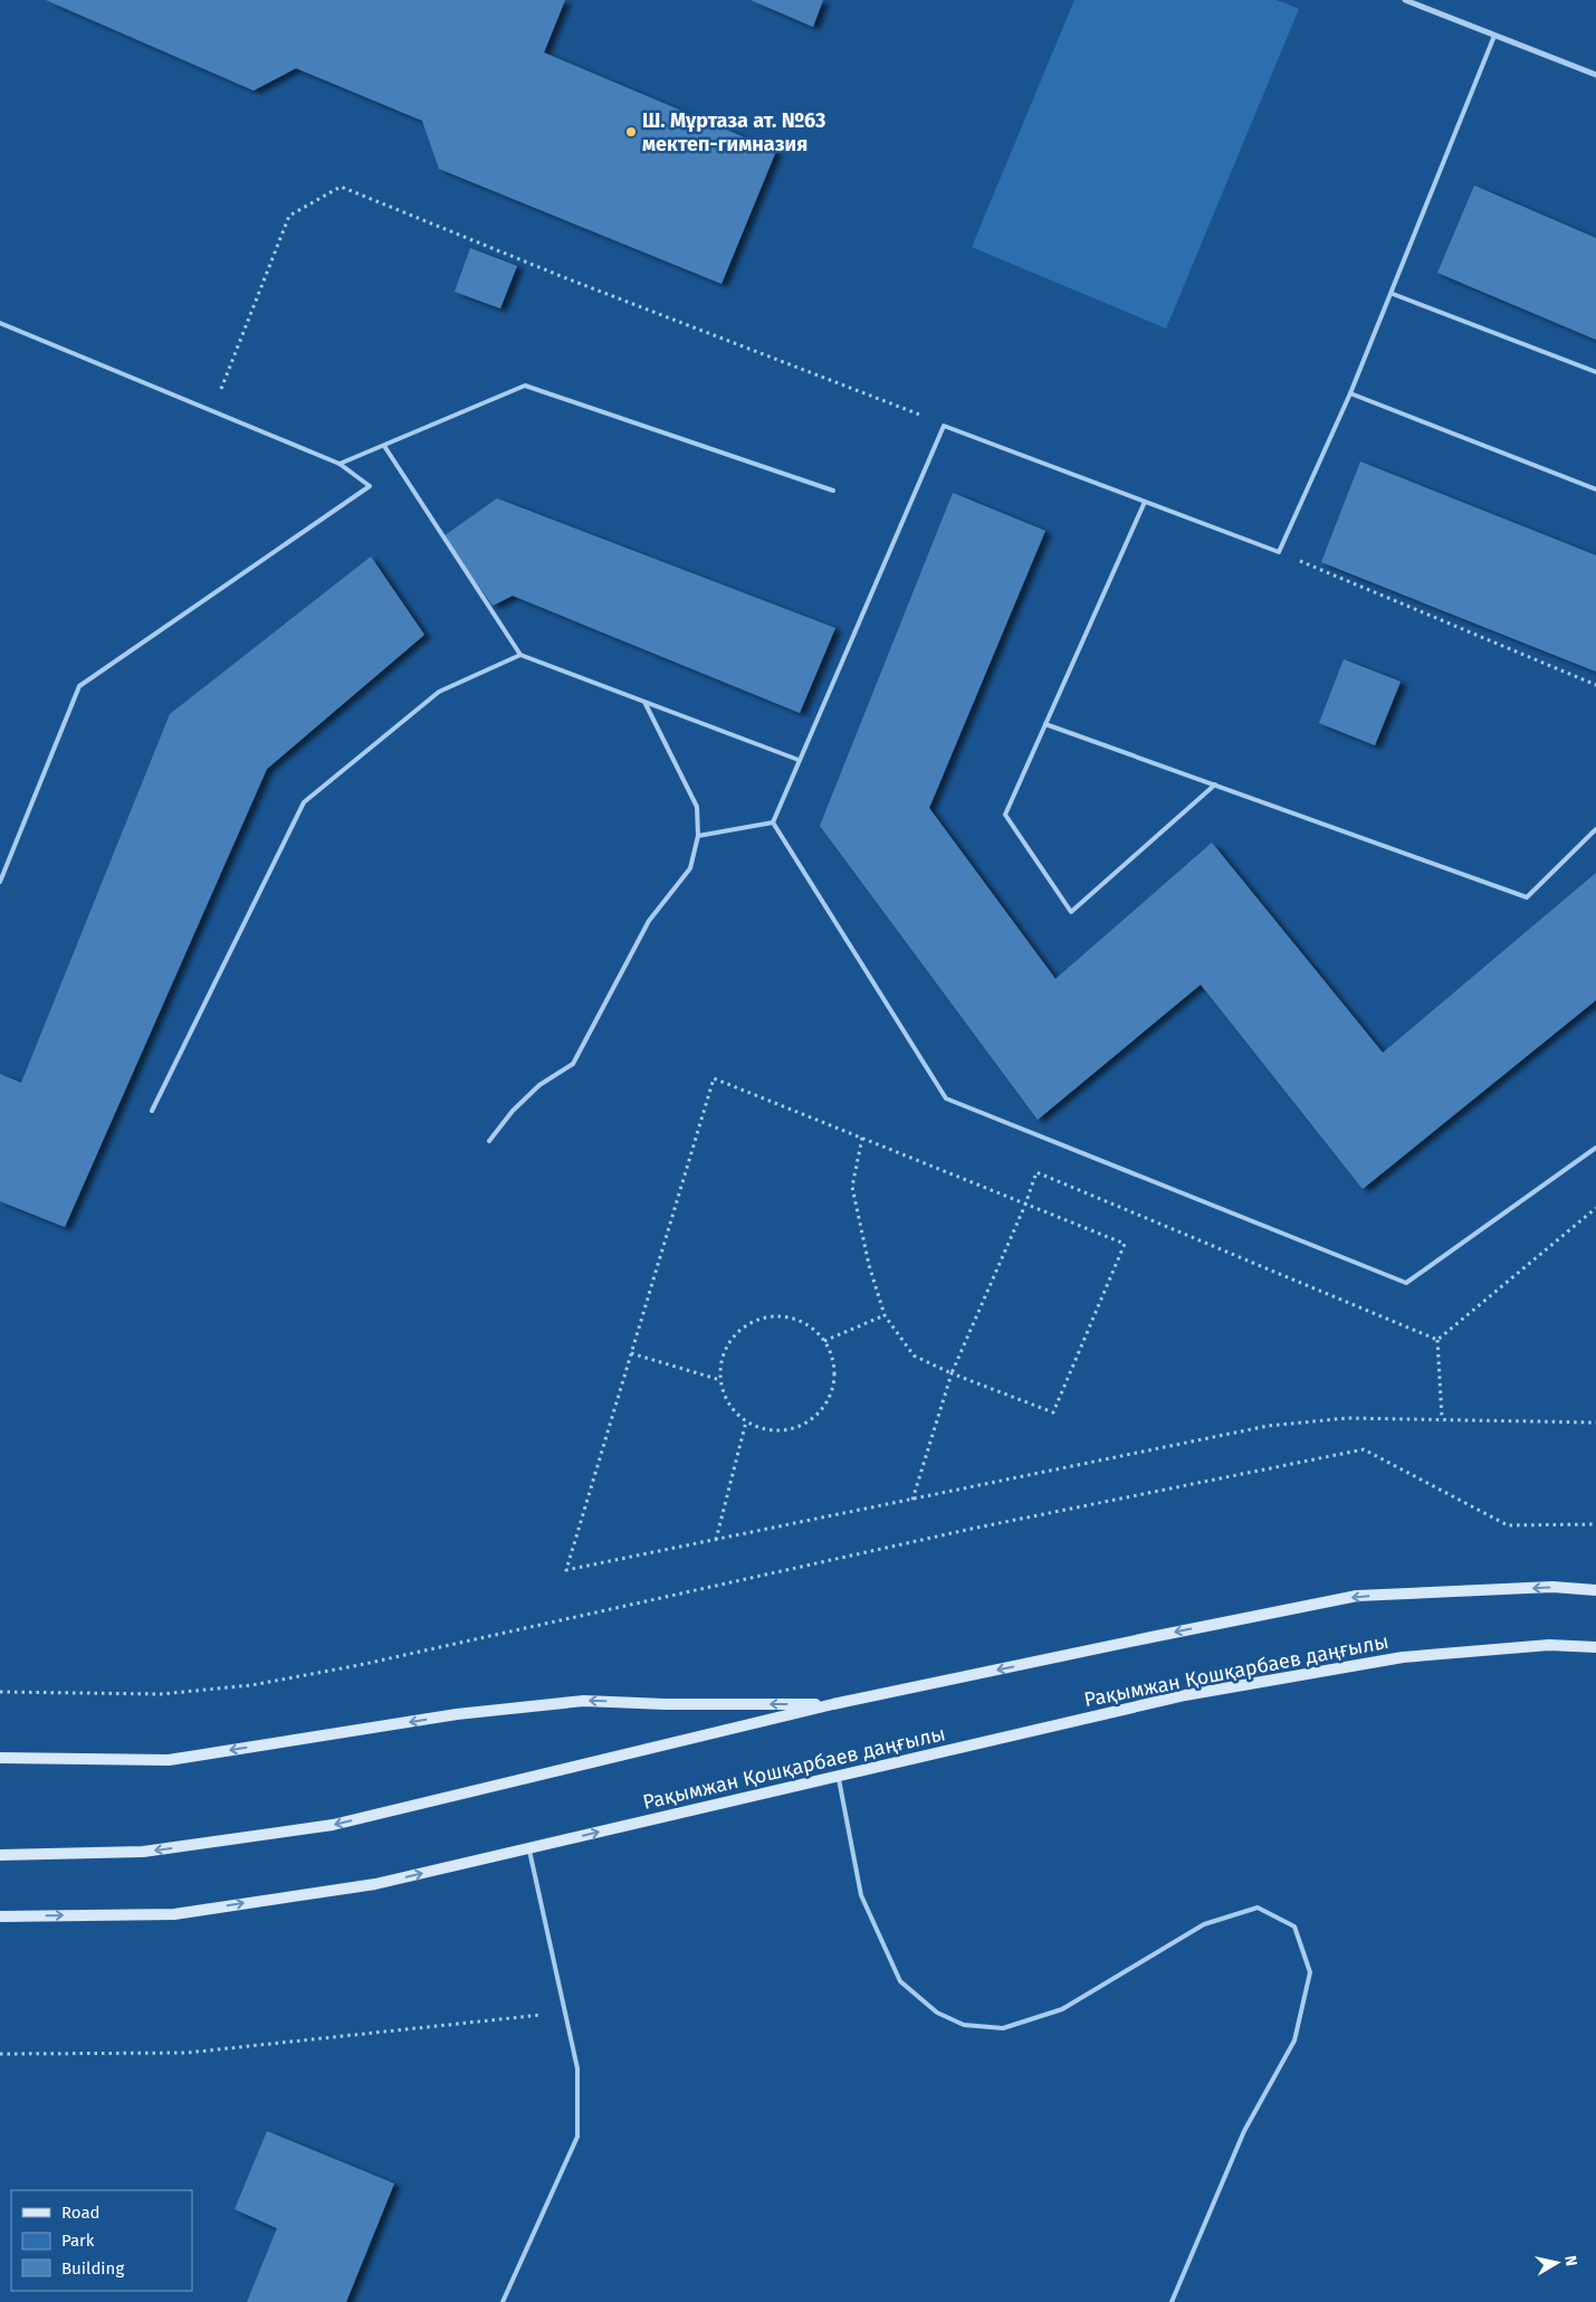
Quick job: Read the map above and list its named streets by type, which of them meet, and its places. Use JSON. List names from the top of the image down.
{
  "streets": {
    "main road": ["Рақымжан Қошқарбаев даңғылы"]
  },
  "places": ["Ш. Мұртаза ат. №63 мектеп-гимназия"],
  "legend": ["Road", "Park", "Building"],
  "north": "right"
}
